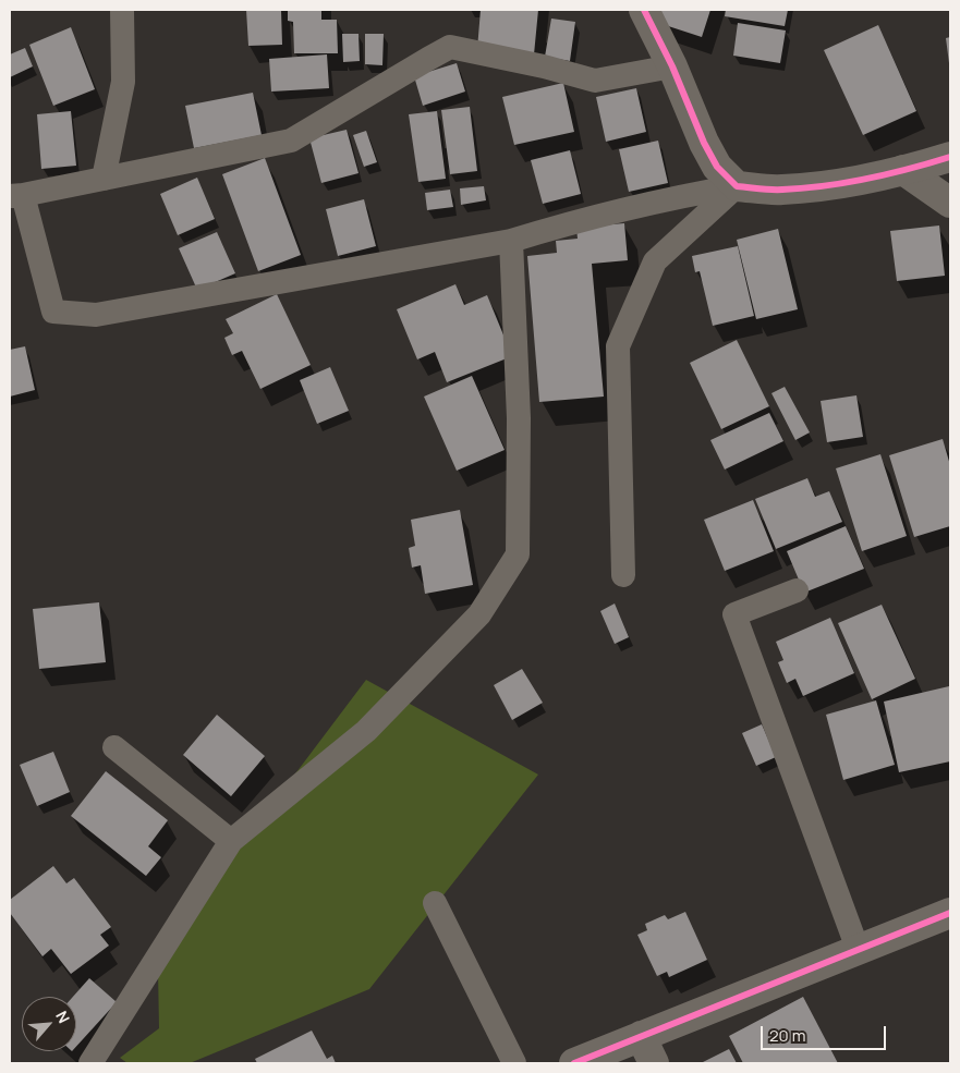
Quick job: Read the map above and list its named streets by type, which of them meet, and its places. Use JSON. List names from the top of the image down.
{
  "scale_bar": "20 m",
  "north": "top right"
}
